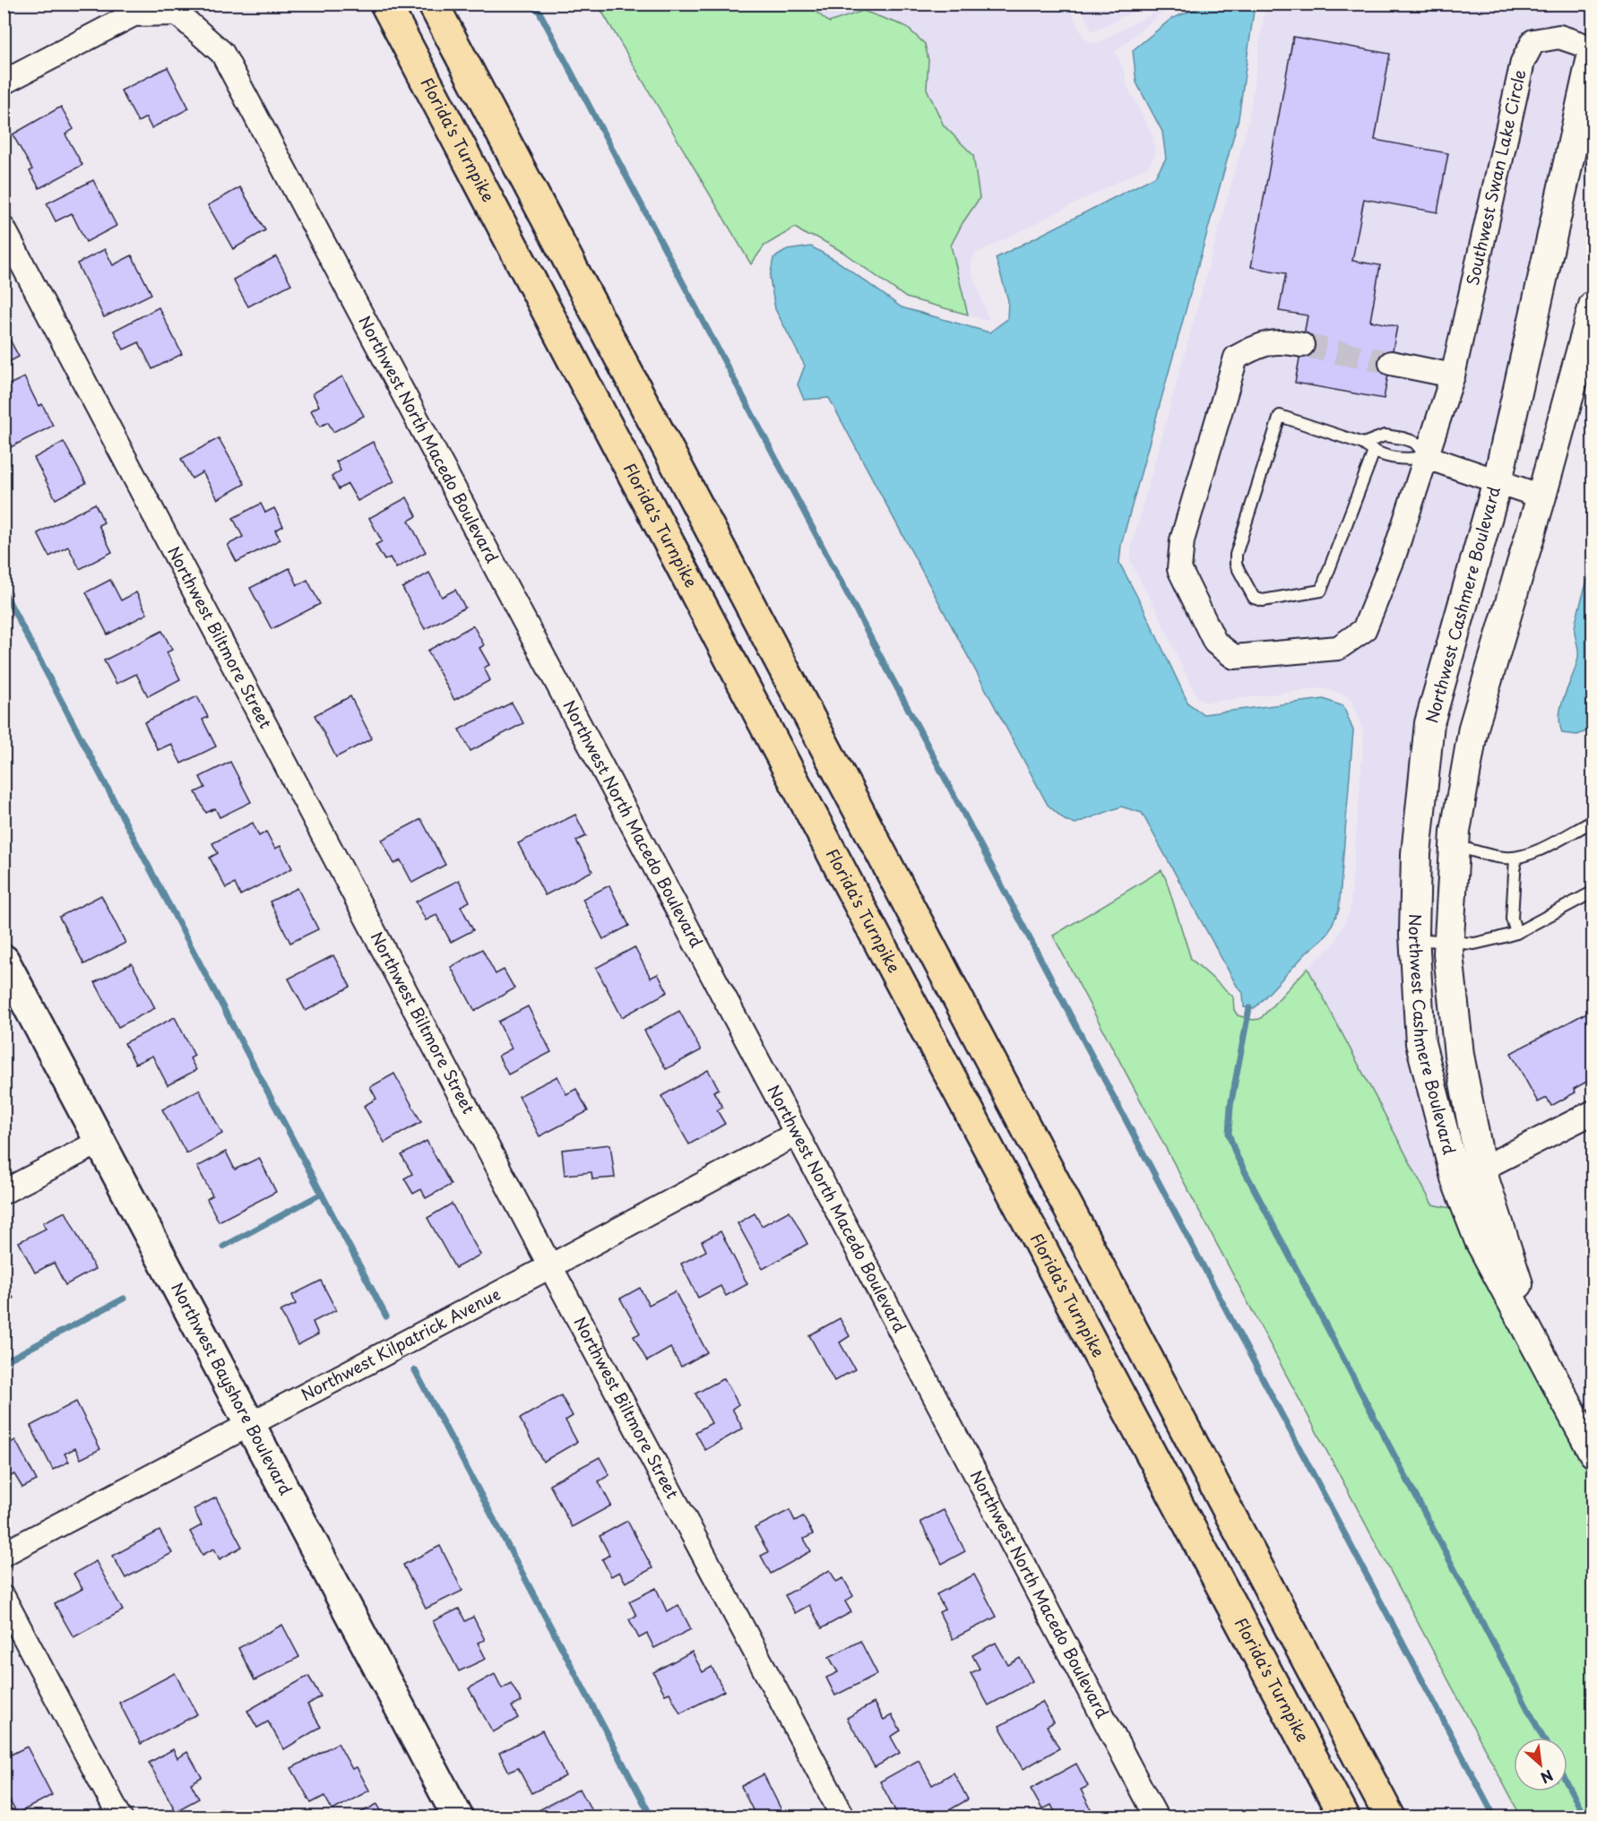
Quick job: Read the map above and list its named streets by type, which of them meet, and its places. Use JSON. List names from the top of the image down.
{
  "streets": {
    "highway": ["Florida's Turnpike"],
    "main road": ["Northwest Bayshore Boulevard"],
    "street": [
      "Southwest Swan Lake Circle",
      "Northwest North Macedo Boulevard",
      "Northwest Cashmere Boulevard",
      "Northwest Biltmore Street",
      "Northwest Kilpatrick Avenue"
    ]
  },
  "crossings": [
    ["Southwest Swan Lake Circle", "Northwest Cashmere Boulevard"],
    ["Northwest North Macedo Boulevard", "Northwest Kilpatrick Avenue"],
    ["Northwest Biltmore Street", "Northwest Kilpatrick Avenue"],
    ["Northwest Kilpatrick Avenue", "Northwest Bayshore Boulevard"]
  ],
  "north": "bottom right"
}
